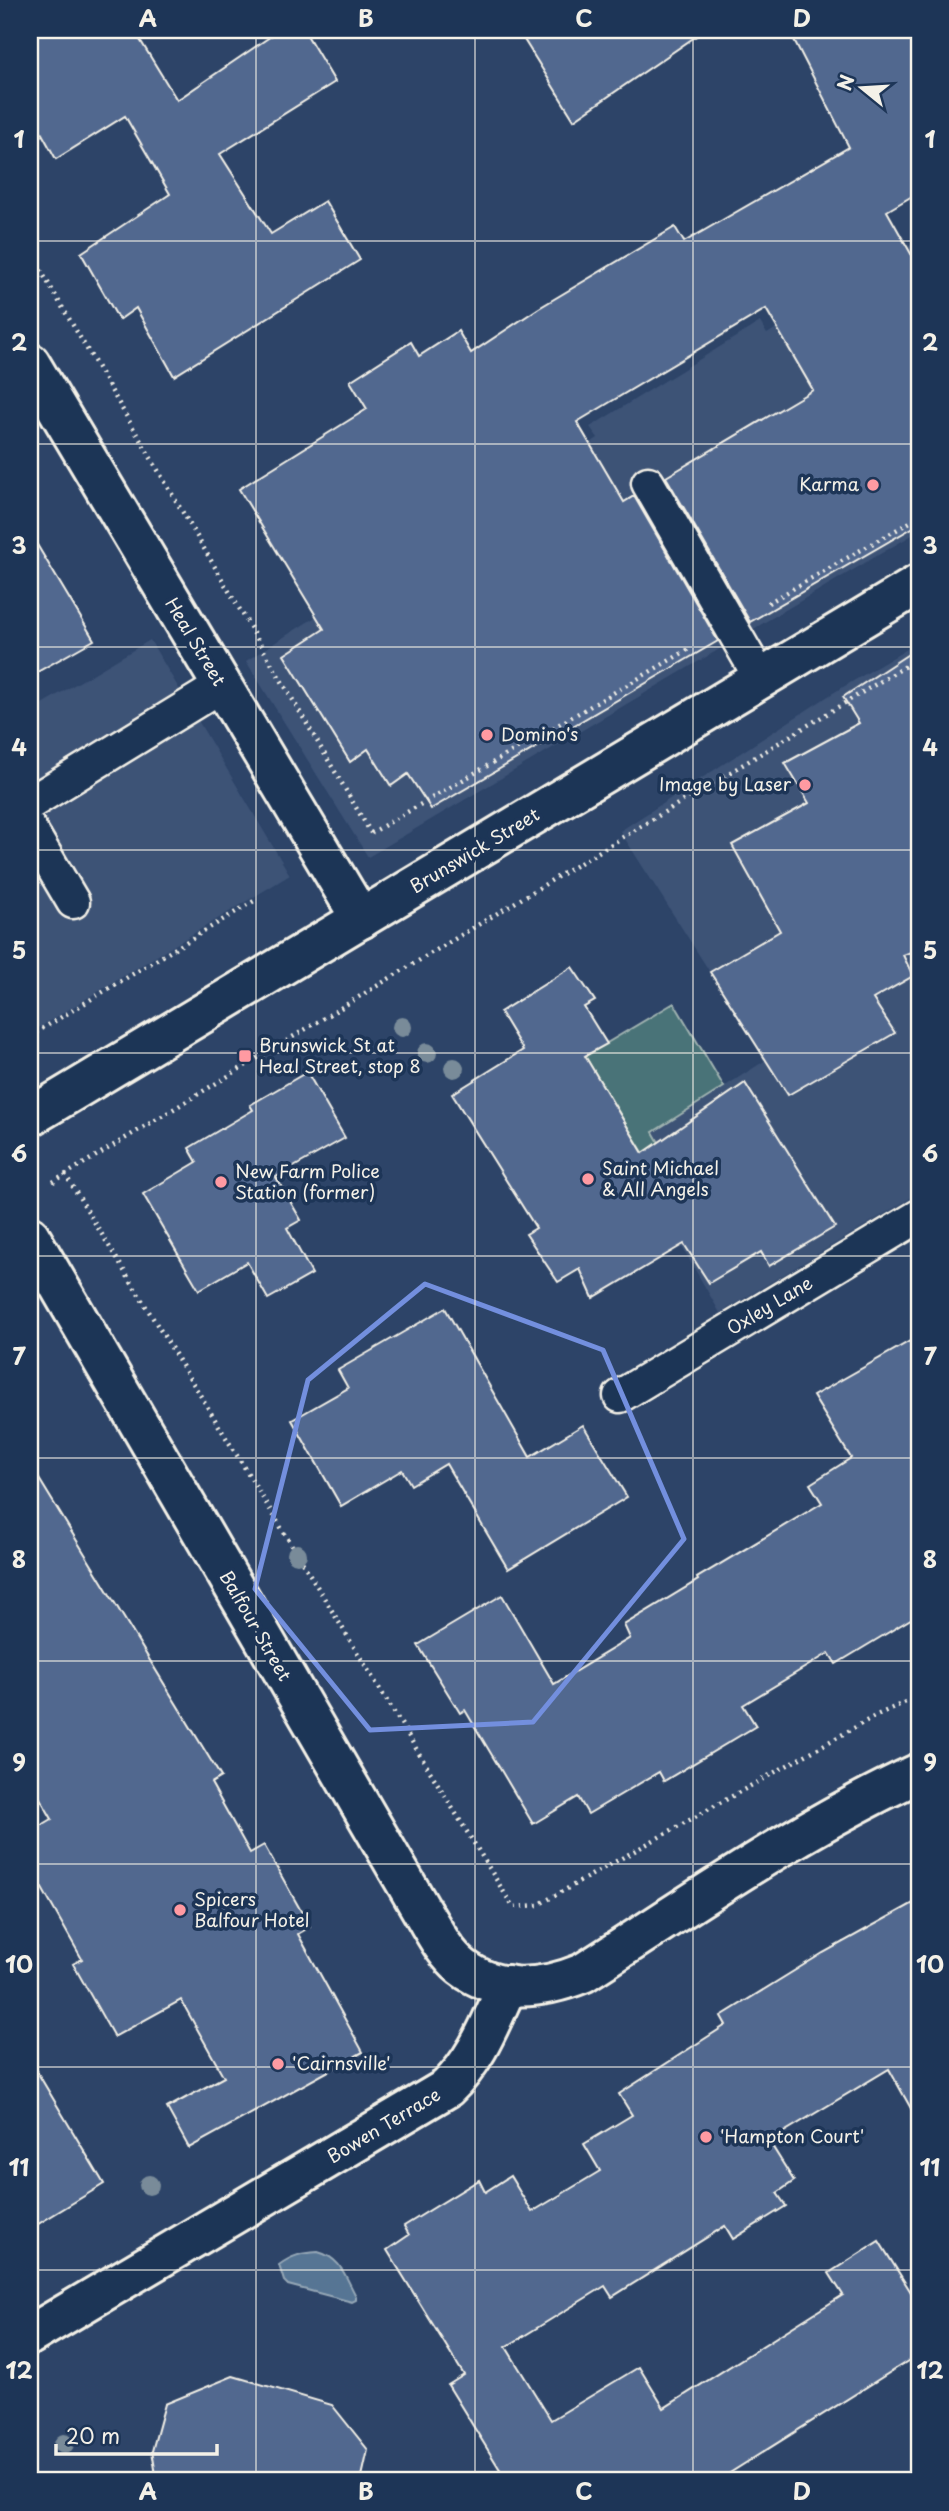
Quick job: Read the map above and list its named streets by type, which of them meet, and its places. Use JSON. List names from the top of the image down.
{
  "streets": {
    "street": [
      "Heal Street",
      "Brunswick Street",
      "Balfour Street",
      "Bowen Terrace"
    ],
    "lane": ["Oxley Lane"]
  },
  "crossings": [
    ["Heal Street", "Brunswick Street"],
    ["Balfour Street", "Bowen Terrace"]
  ],
  "places": {
    "other": [
      "Karma",
      "Domino's",
      "Image by Laser",
      "Saint Michael & All Angels",
      "New Farm Police Station (former)",
      "Spicers Balfour Hotel",
      "'Cairnsville'",
      "'Hampton Court'"
    ],
    "transit": ["Brunswick St at Heal Street, stop 8"]
  },
  "scale_bar": "20 m",
  "north": "left",
  "grid": {
    "columns": [
      "A",
      "B",
      "C",
      "D"
    ],
    "rows": [
      "1",
      "2",
      "3",
      "4",
      "5",
      "6",
      "7",
      "8",
      "9",
      "10",
      "11",
      "12"
    ]
  }
}
